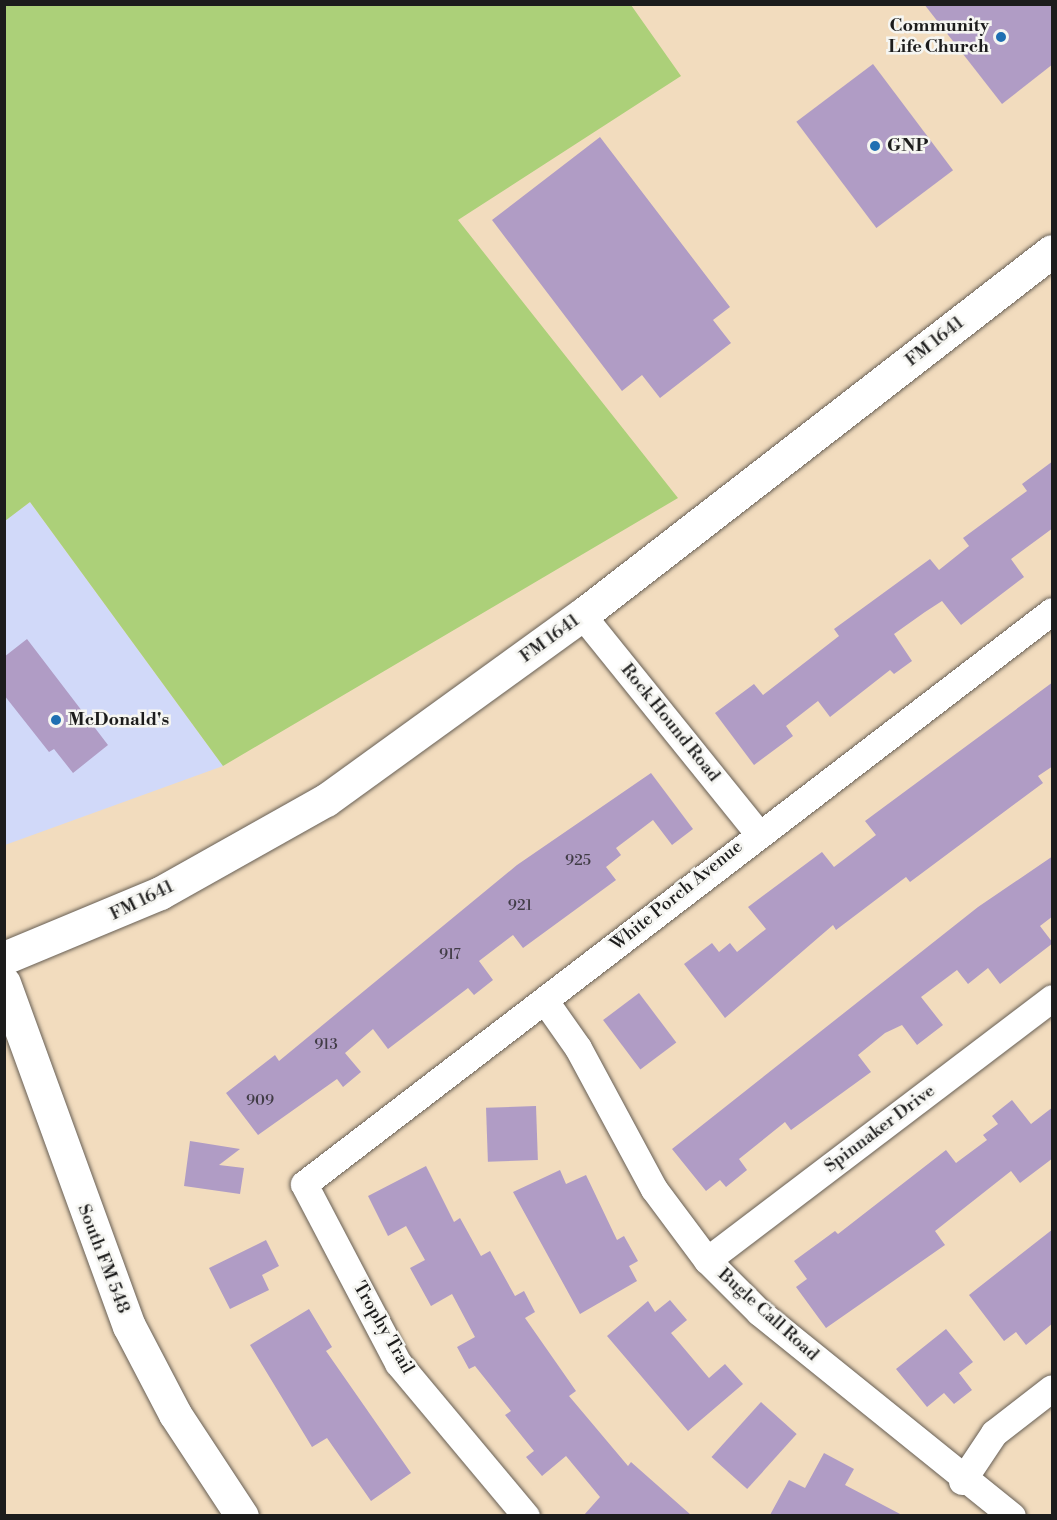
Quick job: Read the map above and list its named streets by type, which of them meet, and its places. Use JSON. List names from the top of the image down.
{
  "streets": {
    "main road": ["FM 1641", "South FM 548"],
    "street": [
      "Rock Hound Road",
      "White Porch Avenue",
      "Spinnaker Drive",
      "Bugle Call Road",
      "Trophy Trail"
    ]
  },
  "crossings": [
    ["FM 1641", "Rock Hound Road"],
    ["Rock Hound Road", "White Porch Avenue"],
    ["White Porch Avenue", "Bugle Call Road"],
    ["White Porch Avenue", "Trophy Trail"],
    ["Spinnaker Drive", "Bugle Call Road"]
  ],
  "places": ["Community Life Church", "GNP", "McDonald's"],
  "house_numbers": [
    "925",
    "921",
    "917",
    "913",
    "909"
  ]
}
